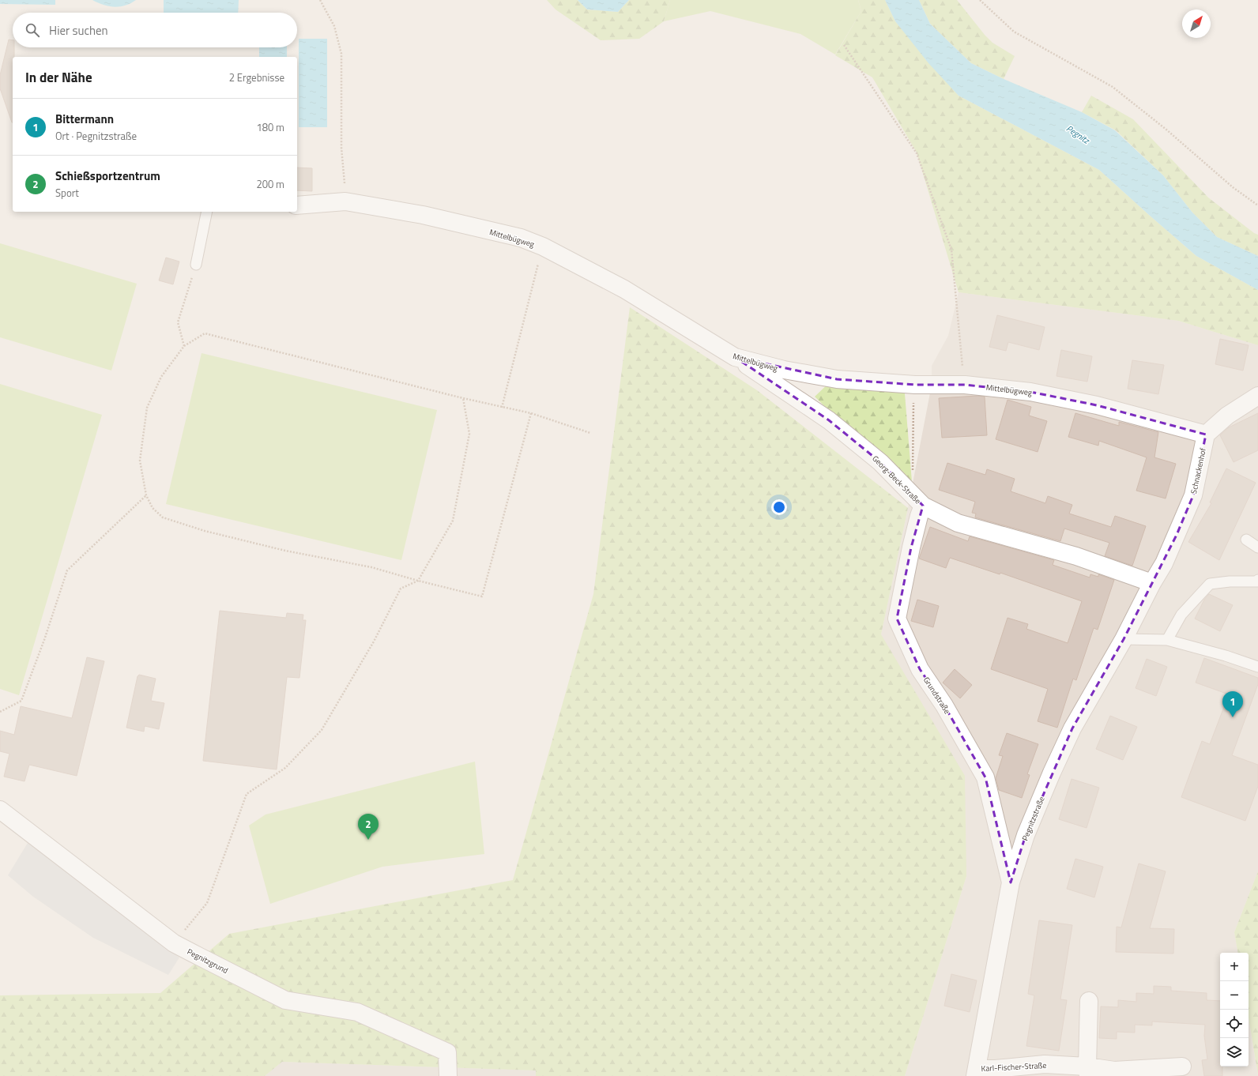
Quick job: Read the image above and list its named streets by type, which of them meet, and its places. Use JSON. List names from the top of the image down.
{
  "streets": {
    "street": [
      "Mittelbügweg",
      "Schnackenhof",
      "Georg-Beck-Straße",
      "Grundstraße",
      "Pegnitzstraße",
      "Pegnitzgrund",
      "Karl-Fischer-Straße"
    ]
  },
  "crossings": [
    ["Mittelbügweg", "Schnackenhof"],
    ["Mittelbügweg", "Georg-Beck-Straße"],
    ["Schnackenhof", "Georg-Beck-Straße"],
    ["Schnackenhof", "Pegnitzstraße"],
    ["Georg-Beck-Straße", "Grundstraße"],
    ["Georg-Beck-Straße", "Pegnitzstraße"],
    ["Grundstraße", "Pegnitzstraße"],
    ["Pegnitzstraße", "Karl-Fischer-Straße"]
  ],
  "water": ["Pegnitz"],
  "north": "top right",
  "page": {
    "search": "Hier suchen",
    "heading": ["In der Nähe", "2 Ergebnisse"],
    "list": [
      {
        "mark": "1",
        "name": "Bittermann",
        "note": "Ort · Pegnitzstraße",
        "value": "180 m"
      },
      {
        "mark": "2",
        "name": "Schießsportzentrum",
        "note": "Sport",
        "value": "200 m"
      }
    ],
    "pins": ["1", "2"],
    "map_buttons": ["+", "−"]
  }
}
